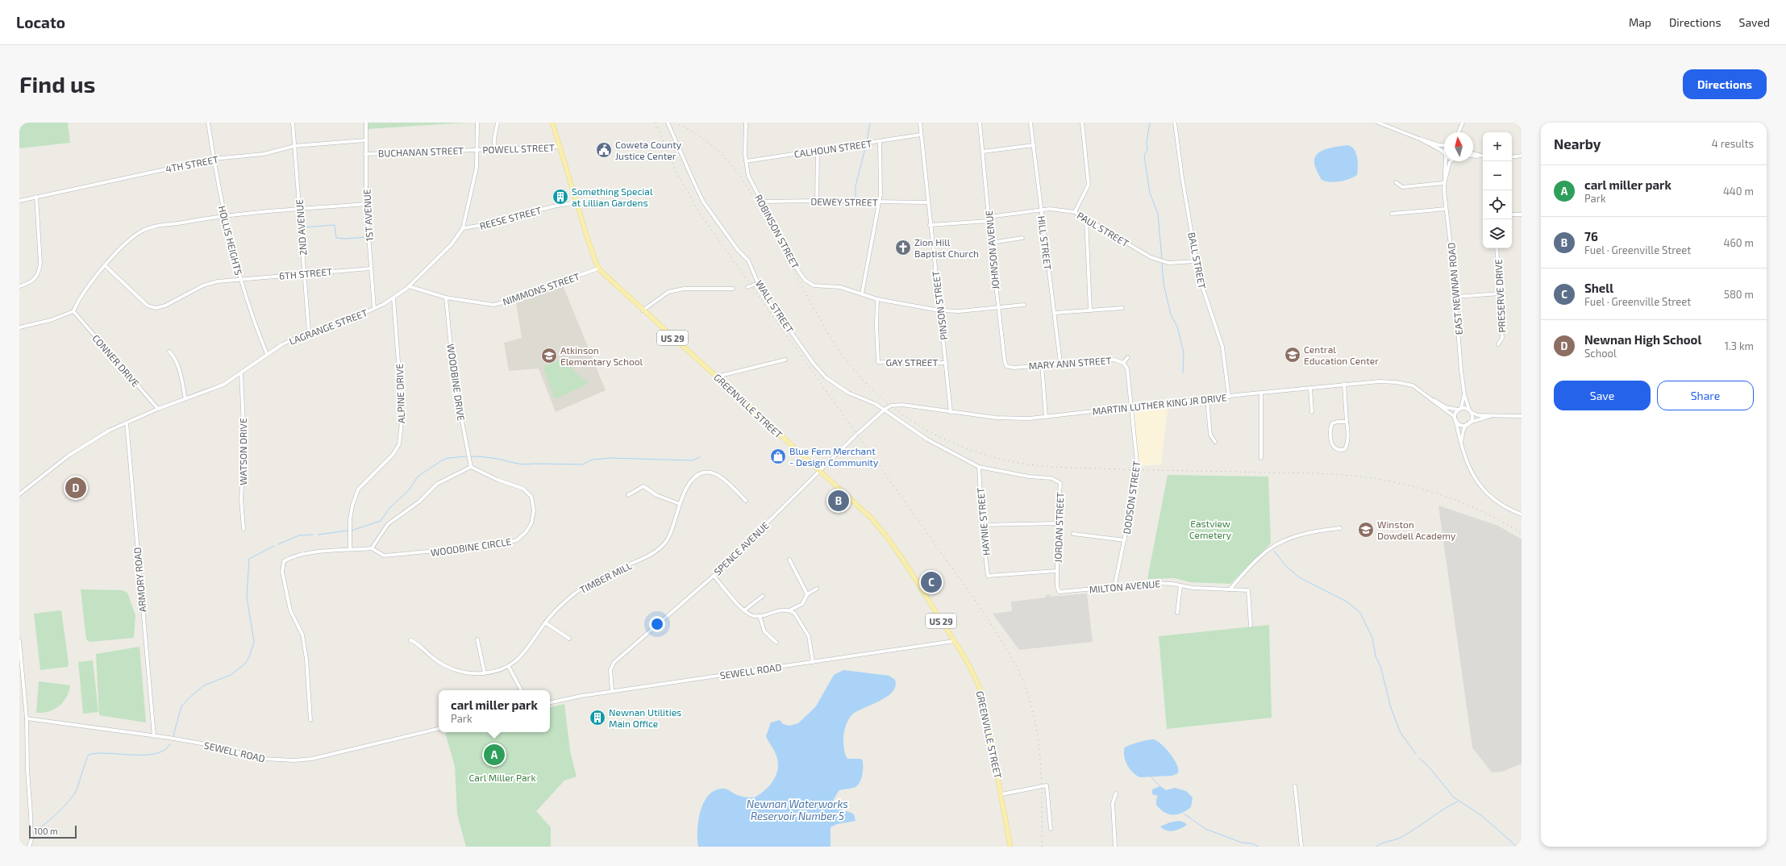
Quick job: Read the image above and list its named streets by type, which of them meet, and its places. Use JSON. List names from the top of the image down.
{
  "streets": {
    "main road": ["US 29", "GREENVILLE STREET"],
    "street": [
      "POWELL STREET",
      "CALHOUN STREET",
      "BUCHANAN STREET",
      "4TH STREET",
      "DEWEY STREET",
      "1ST AVENUE",
      "REESE STREET",
      "2ND AVENUE",
      "PAUL STREET",
      "ROBINSON STREET",
      "HOLLIS HEIGHTS",
      "HILL STREET",
      "JOHNSON AVENUE",
      "BALL STREET",
      "6TH STREET",
      "NIMMONS STREET",
      "EAST NEWNAN ROAD",
      "PRESERVE DRIVE",
      "PINSON STREET",
      "WALL STREET",
      "LAGRANGE STREET",
      "CONNER DRIVE",
      "GAY STREET",
      "MARY ANN STREET",
      "WOODBINE DRIVE",
      "ALPINE DRIVE",
      "MARTIN LUTHER KING JR DRIVE",
      "WATSON DRIVE",
      "DODSON STREET",
      "HAYNIE STREET",
      "JORDAN STREET",
      "WOODBINE CIRCLE",
      "SPENCE AVENUE",
      "TIMBER MILL",
      "ARMORY ROAD",
      "MILTON AVENUE",
      "SEWELL ROAD"
    ]
  },
  "crossings": [
    ["POWELL STREET", "BUCHANAN STREET"],
    ["POWELL STREET", "LAGRANGE STREET"],
    ["POWELL STREET", "GREENVILLE STREET"],
    ["CALHOUN STREET", "ROBINSON STREET"],
    ["CALHOUN STREET", "PINSON STREET"],
    ["BUCHANAN STREET", "1ST AVENUE"],
    ["BUCHANAN STREET", "LAGRANGE STREET"],
    ["4TH STREET", "1ST AVENUE"],
    ["4TH STREET", "2ND AVENUE"],
    ["4TH STREET", "HOLLIS HEIGHTS"],
    ["DEWEY STREET", "ROBINSON STREET"],
    ["DEWEY STREET", "PINSON STREET"],
    ["1ST AVENUE", "6TH STREET"],
    ["1ST AVENUE", "LAGRANGE STREET"],
    ["REESE STREET", "LAGRANGE STREET"],
    ["REESE STREET", "GREENVILLE STREET"],
    ["2ND AVENUE", "6TH STREET"],
    ["2ND AVENUE", "LAGRANGE STREET"],
    ["PAUL STREET", "HILL STREET"],
    ["PAUL STREET", "JOHNSON AVENUE"],
    ["PAUL STREET", "BALL STREET"],
    ["PAUL STREET", "PINSON STREET"],
    ["ROBINSON STREET", "JOHNSON AVENUE"],
    ["ROBINSON STREET", "PINSON STREET"],
    ["ROBINSON STREET", "GAY STREET"],
    ["HOLLIS HEIGHTS", "6TH STREET"],
    ["HOLLIS HEIGHTS", "LAGRANGE STREET"],
    ["HILL STREET", "MARY ANN STREET"],
    ["JOHNSON AVENUE", "MARY ANN STREET"],
    ["BALL STREET", "MARTIN LUTHER KING JR DRIVE"],
    ["NIMMONS STREET", "LAGRANGE STREET"],
    ["NIMMONS STREET", "WOODBINE DRIVE"],
    ["NIMMONS STREET", "GREENVILLE STREET"],
    ["EAST NEWNAN ROAD", "MARTIN LUTHER KING JR DRIVE"],
    ["PINSON STREET", "GAY STREET"],
    ["PINSON STREET", "MARTIN LUTHER KING JR DRIVE"],
    ["WALL STREET", "MARTIN LUTHER KING JR DRIVE"],
    ["WALL STREET", "HAYNIE STREET"],
    ["WALL STREET", "JORDAN STREET"],
    ["WALL STREET", "SPENCE AVENUE"],
    ["LAGRANGE STREET", "CONNER DRIVE"],
    ["LAGRANGE STREET", "ALPINE DRIVE"],
    ["LAGRANGE STREET", "WATSON DRIVE"],
    ["LAGRANGE STREET", "ARMORY ROAD"],
    ["MARY ANN STREET", "MARTIN LUTHER KING JR DRIVE"],
    ["MARY ANN STREET", "DODSON STREET"],
    ["WOODBINE DRIVE", "WOODBINE CIRCLE"],
    ["MARTIN LUTHER KING JR DRIVE", "DODSON STREET"],
    ["MARTIN LUTHER KING JR DRIVE", "SPENCE AVENUE"],
    ["GREENVILLE STREET", "SPENCE AVENUE"],
    ["GREENVILLE STREET", "SEWELL ROAD"],
    ["DODSON STREET", "MILTON AVENUE"],
    ["HAYNIE STREET", "JORDAN STREET"],
    ["HAYNIE STREET", "MILTON AVENUE"],
    ["JORDAN STREET", "MILTON AVENUE"],
    ["SPENCE AVENUE", "SEWELL ROAD"],
    ["ARMORY ROAD", "SEWELL ROAD"]
  ],
  "water": ["Newnan Waterworks Reservoir Number 5"],
  "parks": ["Eastview Cemetery", "Carl Miller Park"],
  "places": {
    "public building": ["Coweta County Justice Center"],
    "building": ["Something Special at Lillian Gardens", "Newnan Utilities Main Office"],
    "church": ["Zion Hill Baptist Church"],
    "school or university": ["Central Education Center", "Atkinson Elementary School", "Winston Dowdell Academy"],
    "shop": ["Blue Fern Merchant - Design Community"]
  },
  "scale_bar": "100 m",
  "north": "top",
  "page": {
    "header": "Locato",
    "nav": ["Map", "Directions", "Saved"],
    "buttons": [
      "Directions",
      ["Save", "Share"]
    ],
    "title": "Find us",
    "heading": ["Nearby", "4 results"],
    "map_buttons": ["+", "−"],
    "list": [
      {
        "mark": "A",
        "name": "carl miller park",
        "note": "Park",
        "value": "440 m"
      },
      {
        "mark": "B",
        "name": "76",
        "note": "Fuel · Greenville Street",
        "value": "460 m"
      },
      {
        "mark": "C",
        "name": "Shell",
        "note": "Fuel · Greenville Street",
        "value": "580 m"
      },
      {
        "mark": "D",
        "name": "Newnan High School",
        "note": "School",
        "value": "1.3 km"
      }
    ],
    "pins": [
      "D",
      "B",
      "C",
      "A"
    ],
    "popup": ["carl miller park", "Park"],
    "scale": "100 m"
  }
}
